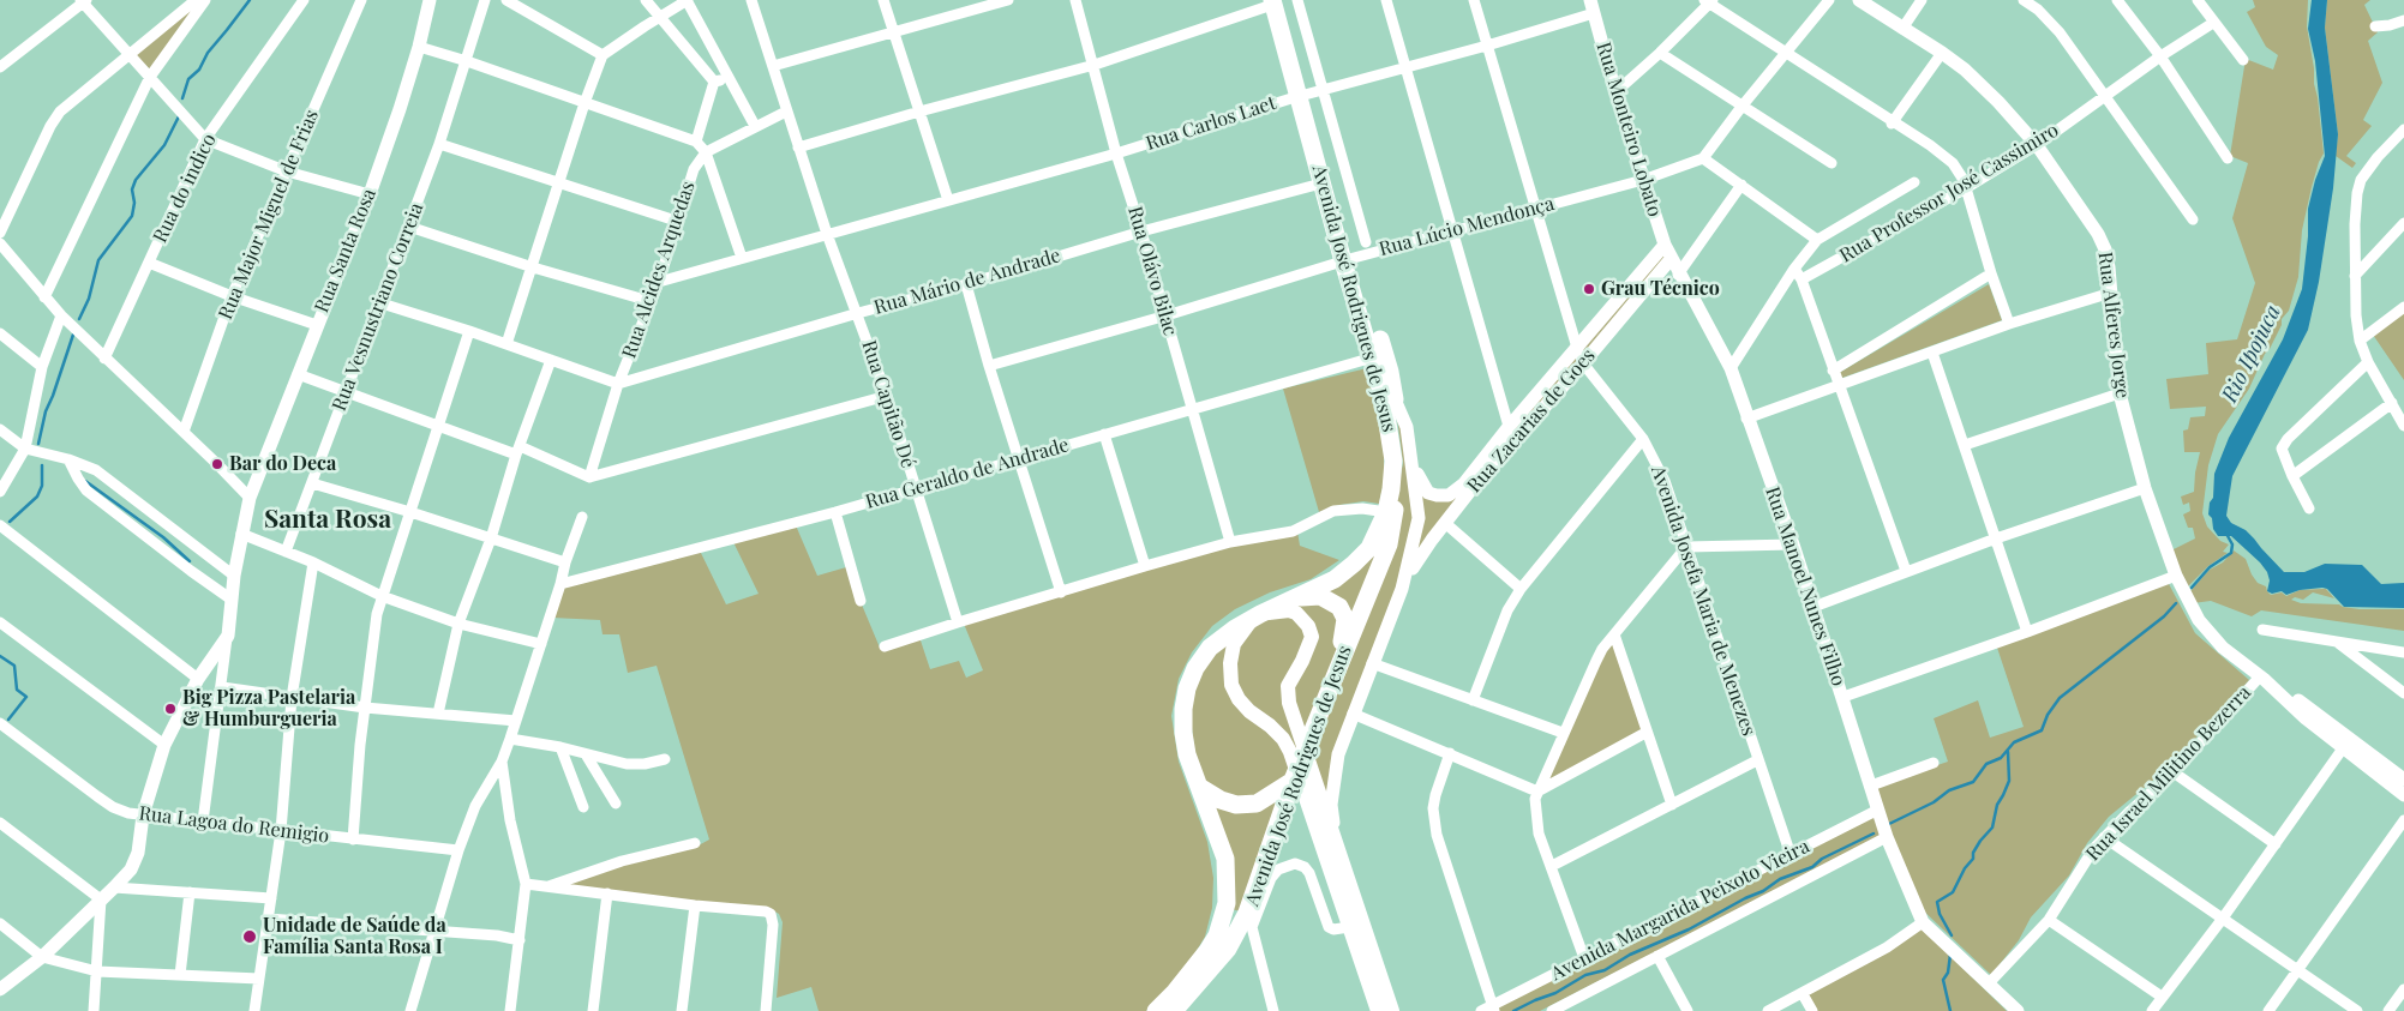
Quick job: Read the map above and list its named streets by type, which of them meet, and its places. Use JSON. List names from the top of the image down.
{
  "streets": {
    "main road": ["Avenida José Rodrigues de Jesus"],
    "street": [
      "Rua Carlos Laet",
      "Rua Monteiro Lobato",
      "Rua do indico",
      "Rua Professor José Cassimiro",
      "Rua Major Miguel de Frias",
      "Rua Lúcio Mendonça",
      "Rua Santa Rosa",
      "Rua Alcides Arquedas",
      "Rua Olávo Bilac",
      "Rua Mário de Andrade",
      "Rua Vesnustriano Correia",
      "Rua Alferes Jorge",
      "Rua Capitão Dé",
      "Rua Zacarias de Goes",
      "Rua Geraldo de Andrade",
      "Rua Manoel Nunes Filho",
      "Avenida Josefa Maria de Menezes",
      "Rua Israel Militino Bezerra",
      "Rua Lagoa do Remigio",
      "Avenida Margarida Peixoto Vieira"
    ]
  },
  "crossings": [
    ["Rua Carlos Laet", "Rua Monteiro Lobato"],
    ["Rua Carlos Laet", "Rua Alcides Arquedas"],
    ["Rua Carlos Laet", "Rua Olávo Bilac"],
    ["Rua Carlos Laet", "Avenida José Rodrigues de Jesus"],
    ["Rua Carlos Laet", "Rua Capitão Dé"],
    ["Rua Carlos Laet", "Avenida Josefa Maria de Menezes"],
    ["Rua Monteiro Lobato", "Rua Lúcio Mendonça"],
    ["Rua Monteiro Lobato", "Rua Zacarias de Goes"],
    ["Rua Monteiro Lobato", "Rua Manoel Nunes Filho"],
    ["Rua Professor José Cassimiro", "Rua Alferes Jorge"],
    ["Rua Lúcio Mendonça", "Rua Olávo Bilac"],
    ["Rua Lúcio Mendonça", "Avenida José Rodrigues de Jesus"],
    ["Rua Lúcio Mendonça", "Avenida Josefa Maria de Menezes"],
    ["Rua Alcides Arquedas", "Rua Mário de Andrade"],
    ["Rua Olávo Bilac", "Rua Mário de Andrade"],
    ["Rua Olávo Bilac", "Rua Geraldo de Andrade"],
    ["Rua Mário de Andrade", "Avenida José Rodrigues de Jesus"],
    ["Rua Mário de Andrade", "Rua Capitão Dé"],
    ["Avenida José Rodrigues de Jesus", "Rua Geraldo de Andrade"],
    ["Rua Alferes Jorge", "Rua Israel Militino Bezerra"],
    ["Rua Capitão Dé", "Rua Geraldo de Andrade"],
    ["Rua Zacarias de Goes", "Rua Manoel Nunes Filho"],
    ["Rua Zacarias de Goes", "Avenida Josefa Maria de Menezes"],
    ["Rua Manoel Nunes Filho", "Avenida Margarida Peixoto Vieira"],
    ["Avenida Josefa Maria de Menezes", "Avenida Margarida Peixoto Vieira"]
  ],
  "districts": ["Santa Rosa"],
  "water": ["Rio Ipojuca"],
  "places": [
    "Grau Técnico",
    "Bar do Deca",
    "Big Pizza Pastelaria & Humburgueria",
    "Unidade de Saúde da Família Santa Rosa I"
  ]
}
